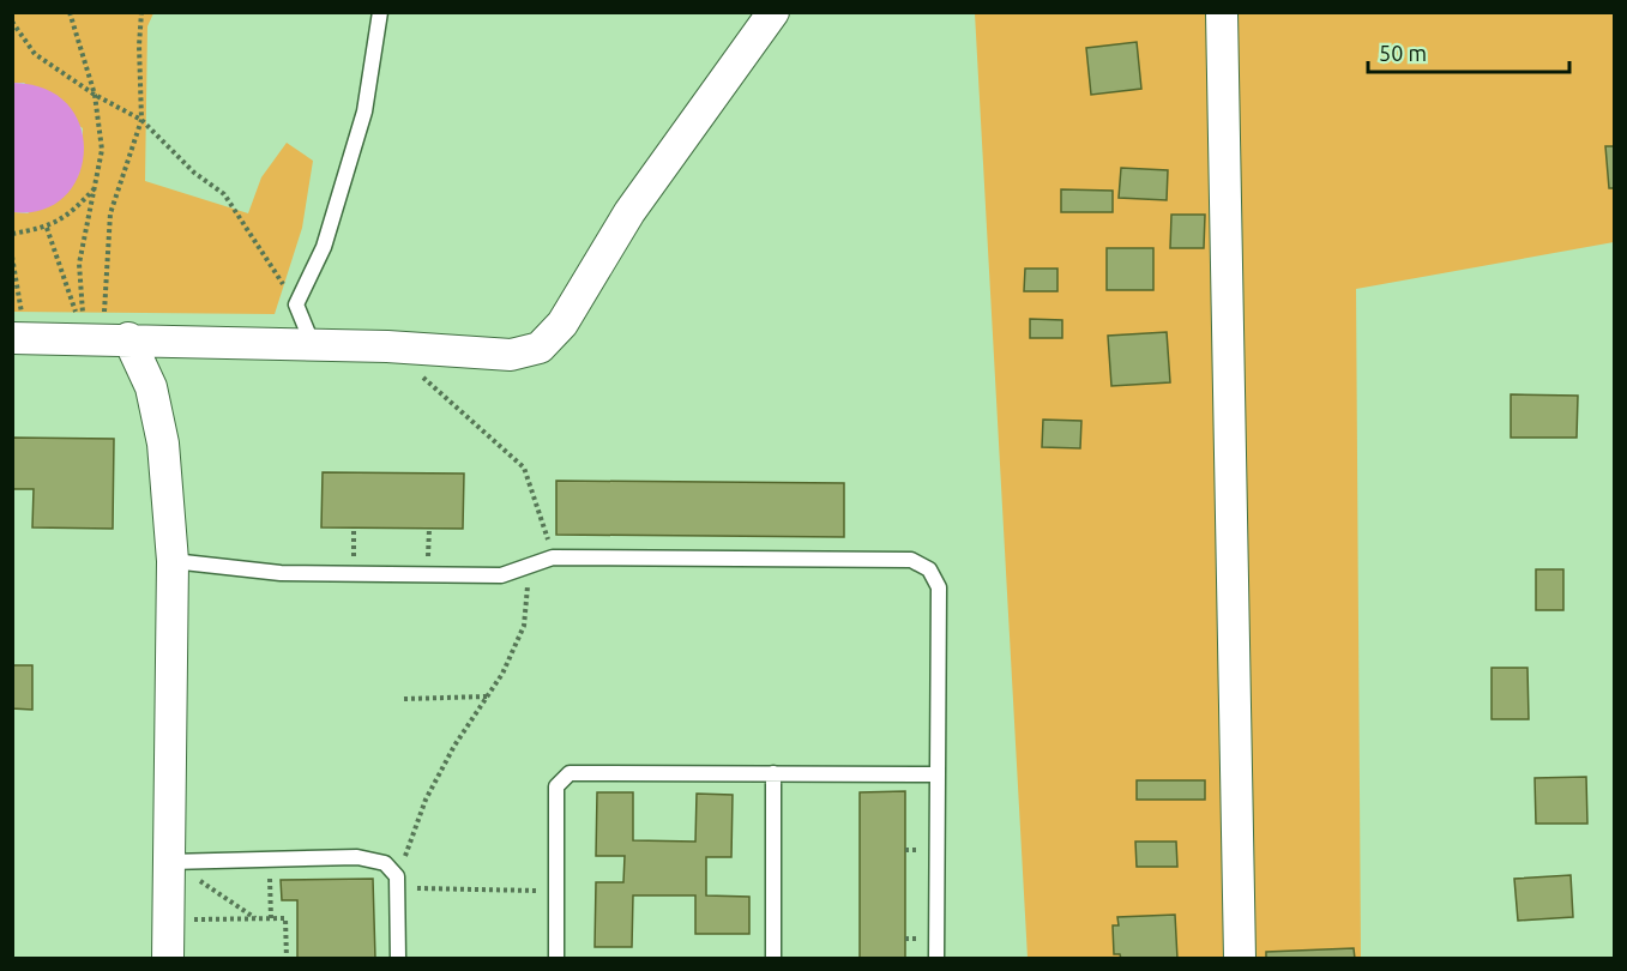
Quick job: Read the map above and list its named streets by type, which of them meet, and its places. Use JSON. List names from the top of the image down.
{
  "scale_bar": "50 m"
}
